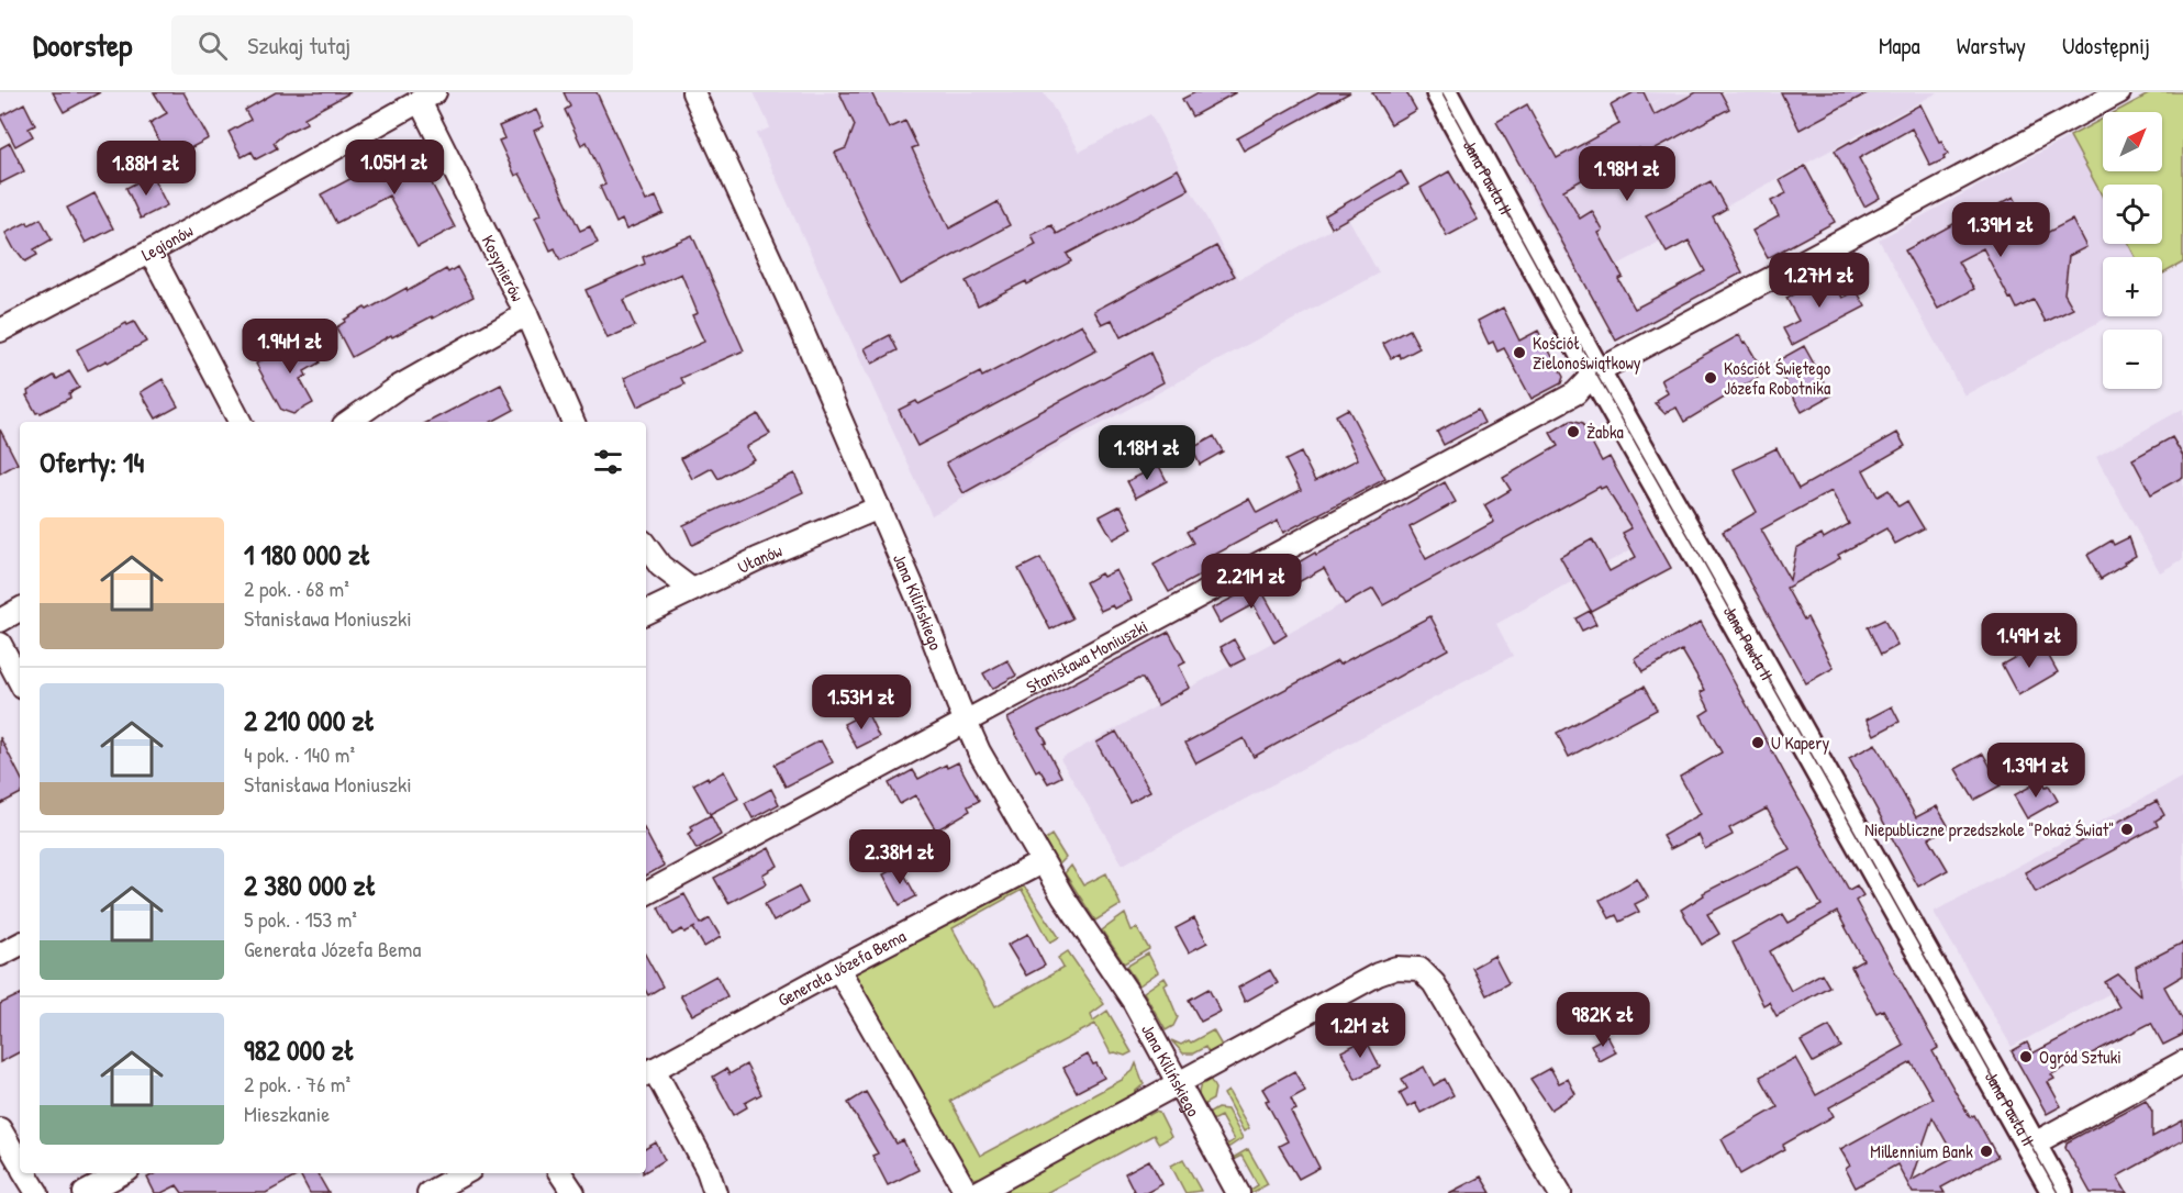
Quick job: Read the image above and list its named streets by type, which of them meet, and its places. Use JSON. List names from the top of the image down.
{
  "streets": {
    "main road": ["Jana Pawła II"],
    "street": [
      "Legionów",
      "Kosynierów",
      "Ułanów",
      "Jana Kilińskiego",
      "Stanisława Moniuszki",
      "Generała Józefa Bema"
    ]
  },
  "crossings": [
    ["Jana Pawła II", "Stanisława Moniuszki"],
    ["Legionów", "Kosynierów"],
    ["Ułanów", "Jana Kilińskiego"],
    ["Jana Kilińskiego", "Stanisława Moniuszki"],
    ["Jana Kilińskiego", "Generała Józefa Bema"]
  ],
  "places": [
    "Kościół Zielonoświątkowy",
    "Kościół Świętego Józefa Robotnika",
    "Żabka",
    "U Kapery",
    "Niepubliczne przedszkole \"Pokaż Świat\"",
    "Ogród Sztuki",
    "Millennium Bank"
  ],
  "north": "top right",
  "page": {
    "header": "Doorstep",
    "search": "Szukaj tutaj",
    "nav": ["Mapa", "Warstwy", "Udostępnij"],
    "map_buttons": ["+", "−"],
    "price": [
      "1.05M zł",
      "1.88M zł",
      "1.98M zł",
      "1.39M zł",
      "1.27M zł",
      "1.94M zł",
      "1.18M zł",
      "2.21M zł",
      "1.49M zł",
      "1.53M zł",
      "1.39M zł",
      "2.38M zł",
      "982K zł",
      "1.2M zł"
    ],
    "heading": "Oferty: 14",
    "list": [
      {
        "name": "1 180 000 zł",
        "note": "2 pok. · 68 m² · Stanisława Moniuszki"
      },
      {
        "name": "2 210 000 zł",
        "note": "4 pok. · 140 m² · Stanisława Moniuszki"
      },
      {
        "name": "2 380 000 zł",
        "note": "5 pok. · 153 m² · Generała Józefa Bema"
      },
      {
        "name": "982 000 zł",
        "note": "2 pok. · 76 m² · Mieszkanie"
      }
    ]
  }
}
